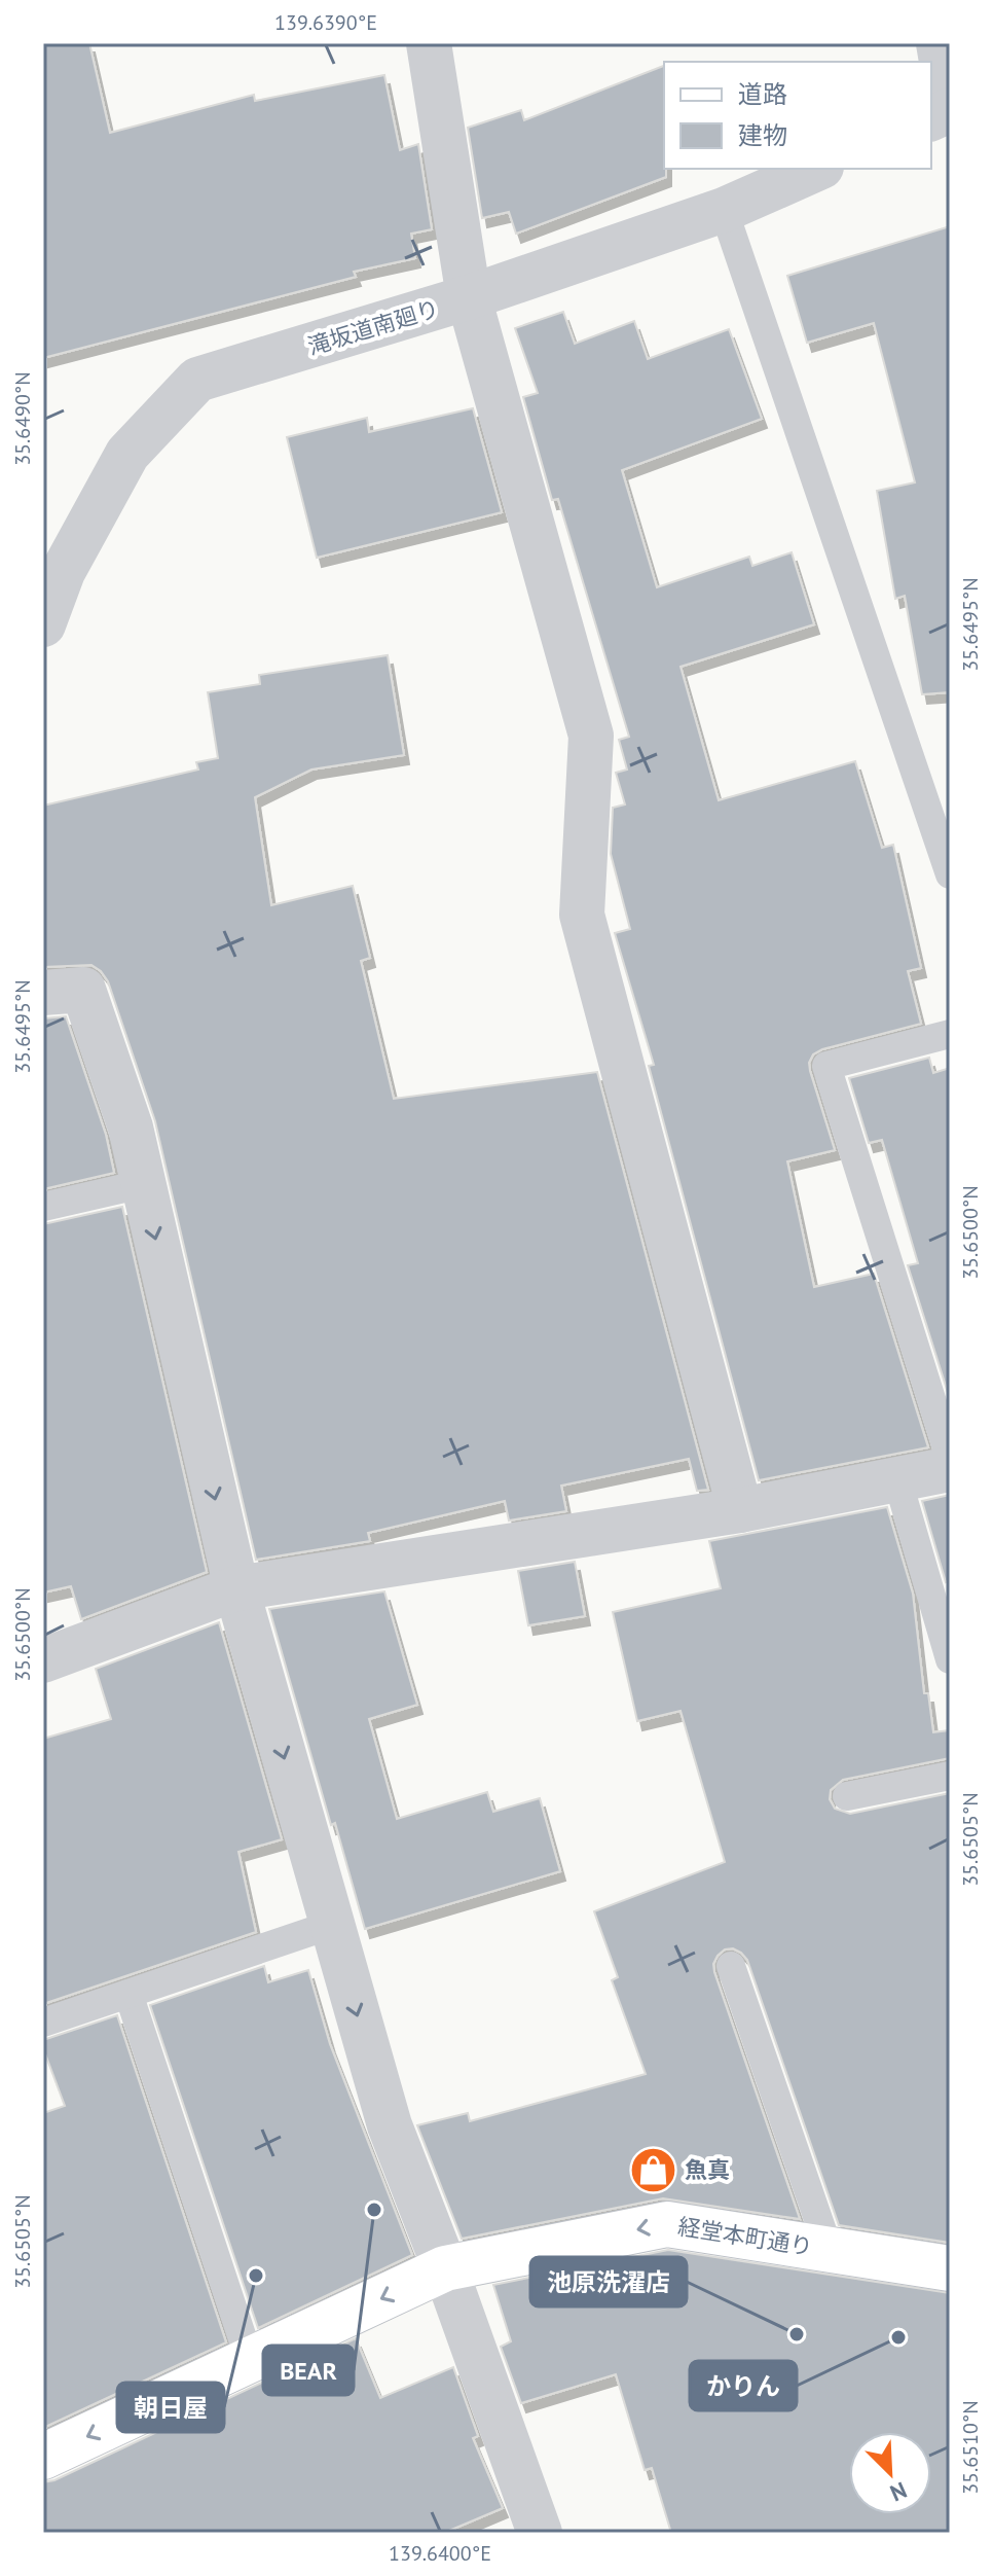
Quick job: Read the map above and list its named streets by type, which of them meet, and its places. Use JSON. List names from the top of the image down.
{
  "streets": {
    "main road": ["経堂本町通り"],
    "street": ["滝坂道南廻り"]
  },
  "one_way": ["経堂本町通り"],
  "places": {
    "shop": ["魚真"],
    "other": [
      "BEAR",
      "朝日屋",
      "池原洗濯店",
      "かりん"
    ]
  },
  "legend": ["道路", "建物"],
  "north": "bottom right",
  "coordinates": [
    "139.6390°E",
    "35.6490°N",
    "35.6495°N",
    "35.6500°N",
    "35.6505°N",
    "35.6510°N",
    "139.6400°E"
  ]
}
